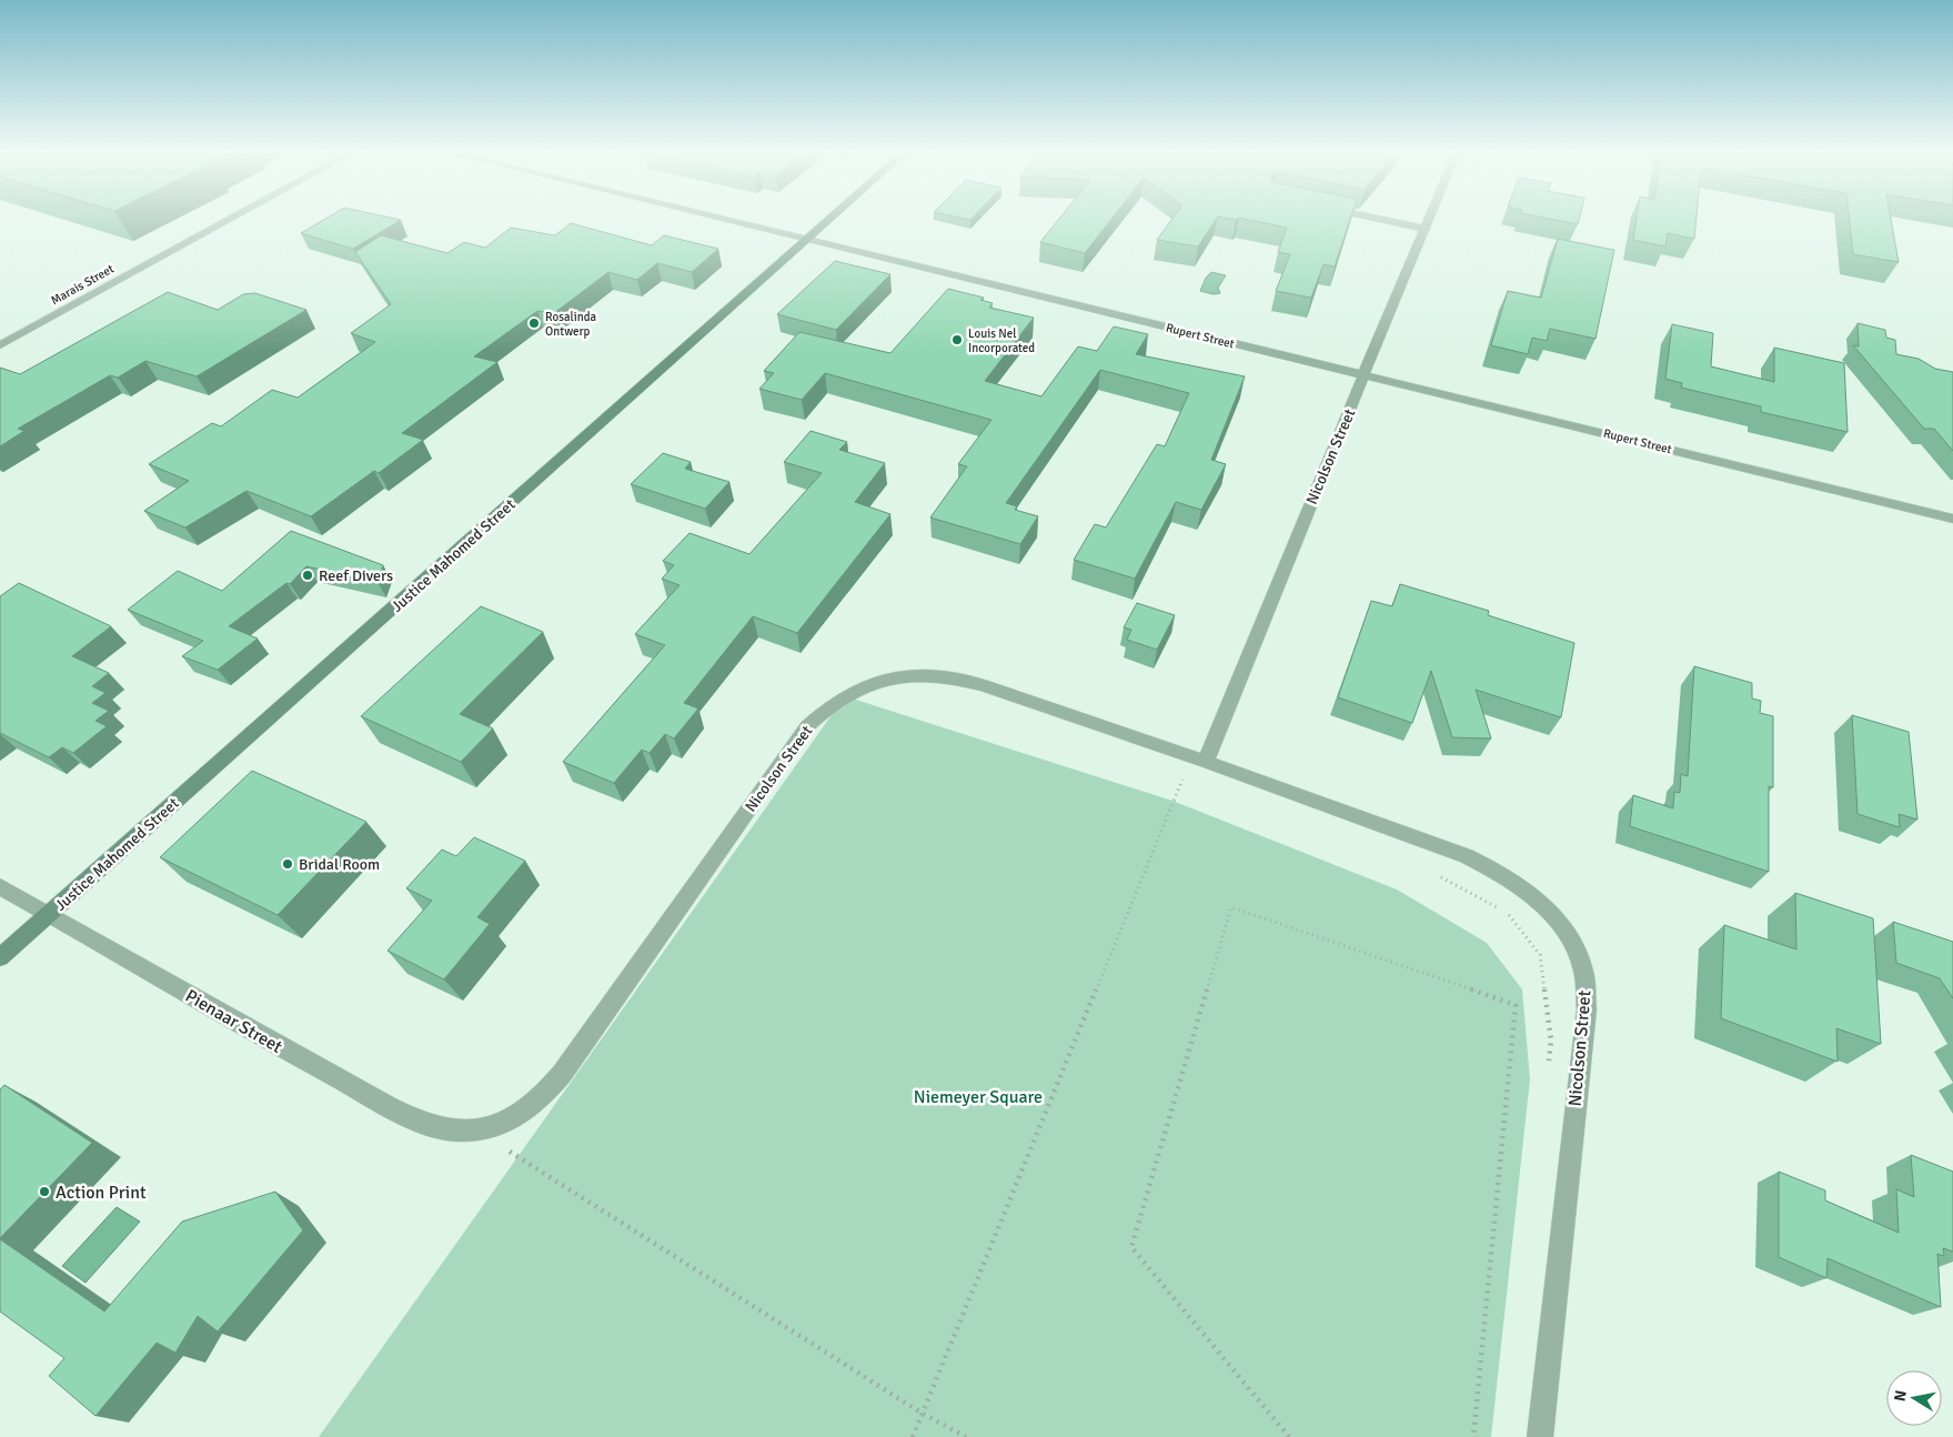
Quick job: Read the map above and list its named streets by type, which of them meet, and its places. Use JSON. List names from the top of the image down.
{
  "streets": {
    "main road": ["Justice Mahomed Street"],
    "street": [
      "Marais Street",
      "Rupert Street",
      "Nicolson Street",
      "Pienaar Street"
    ]
  },
  "crossings": [
    ["Rupert Street", "Nicolson Street"],
    ["Rupert Street", "Justice Mahomed Street"],
    ["Nicolson Street", "Pienaar Street"],
    ["Justice Mahomed Street", "Pienaar Street"]
  ],
  "parks": ["Niemeyer Square"],
  "places": [
    "Rosalinda Ontwerp",
    "Louis Nel Incorporated",
    "Reef Divers",
    "Bridal Room",
    "Action Print"
  ],
  "north": "left"
}
